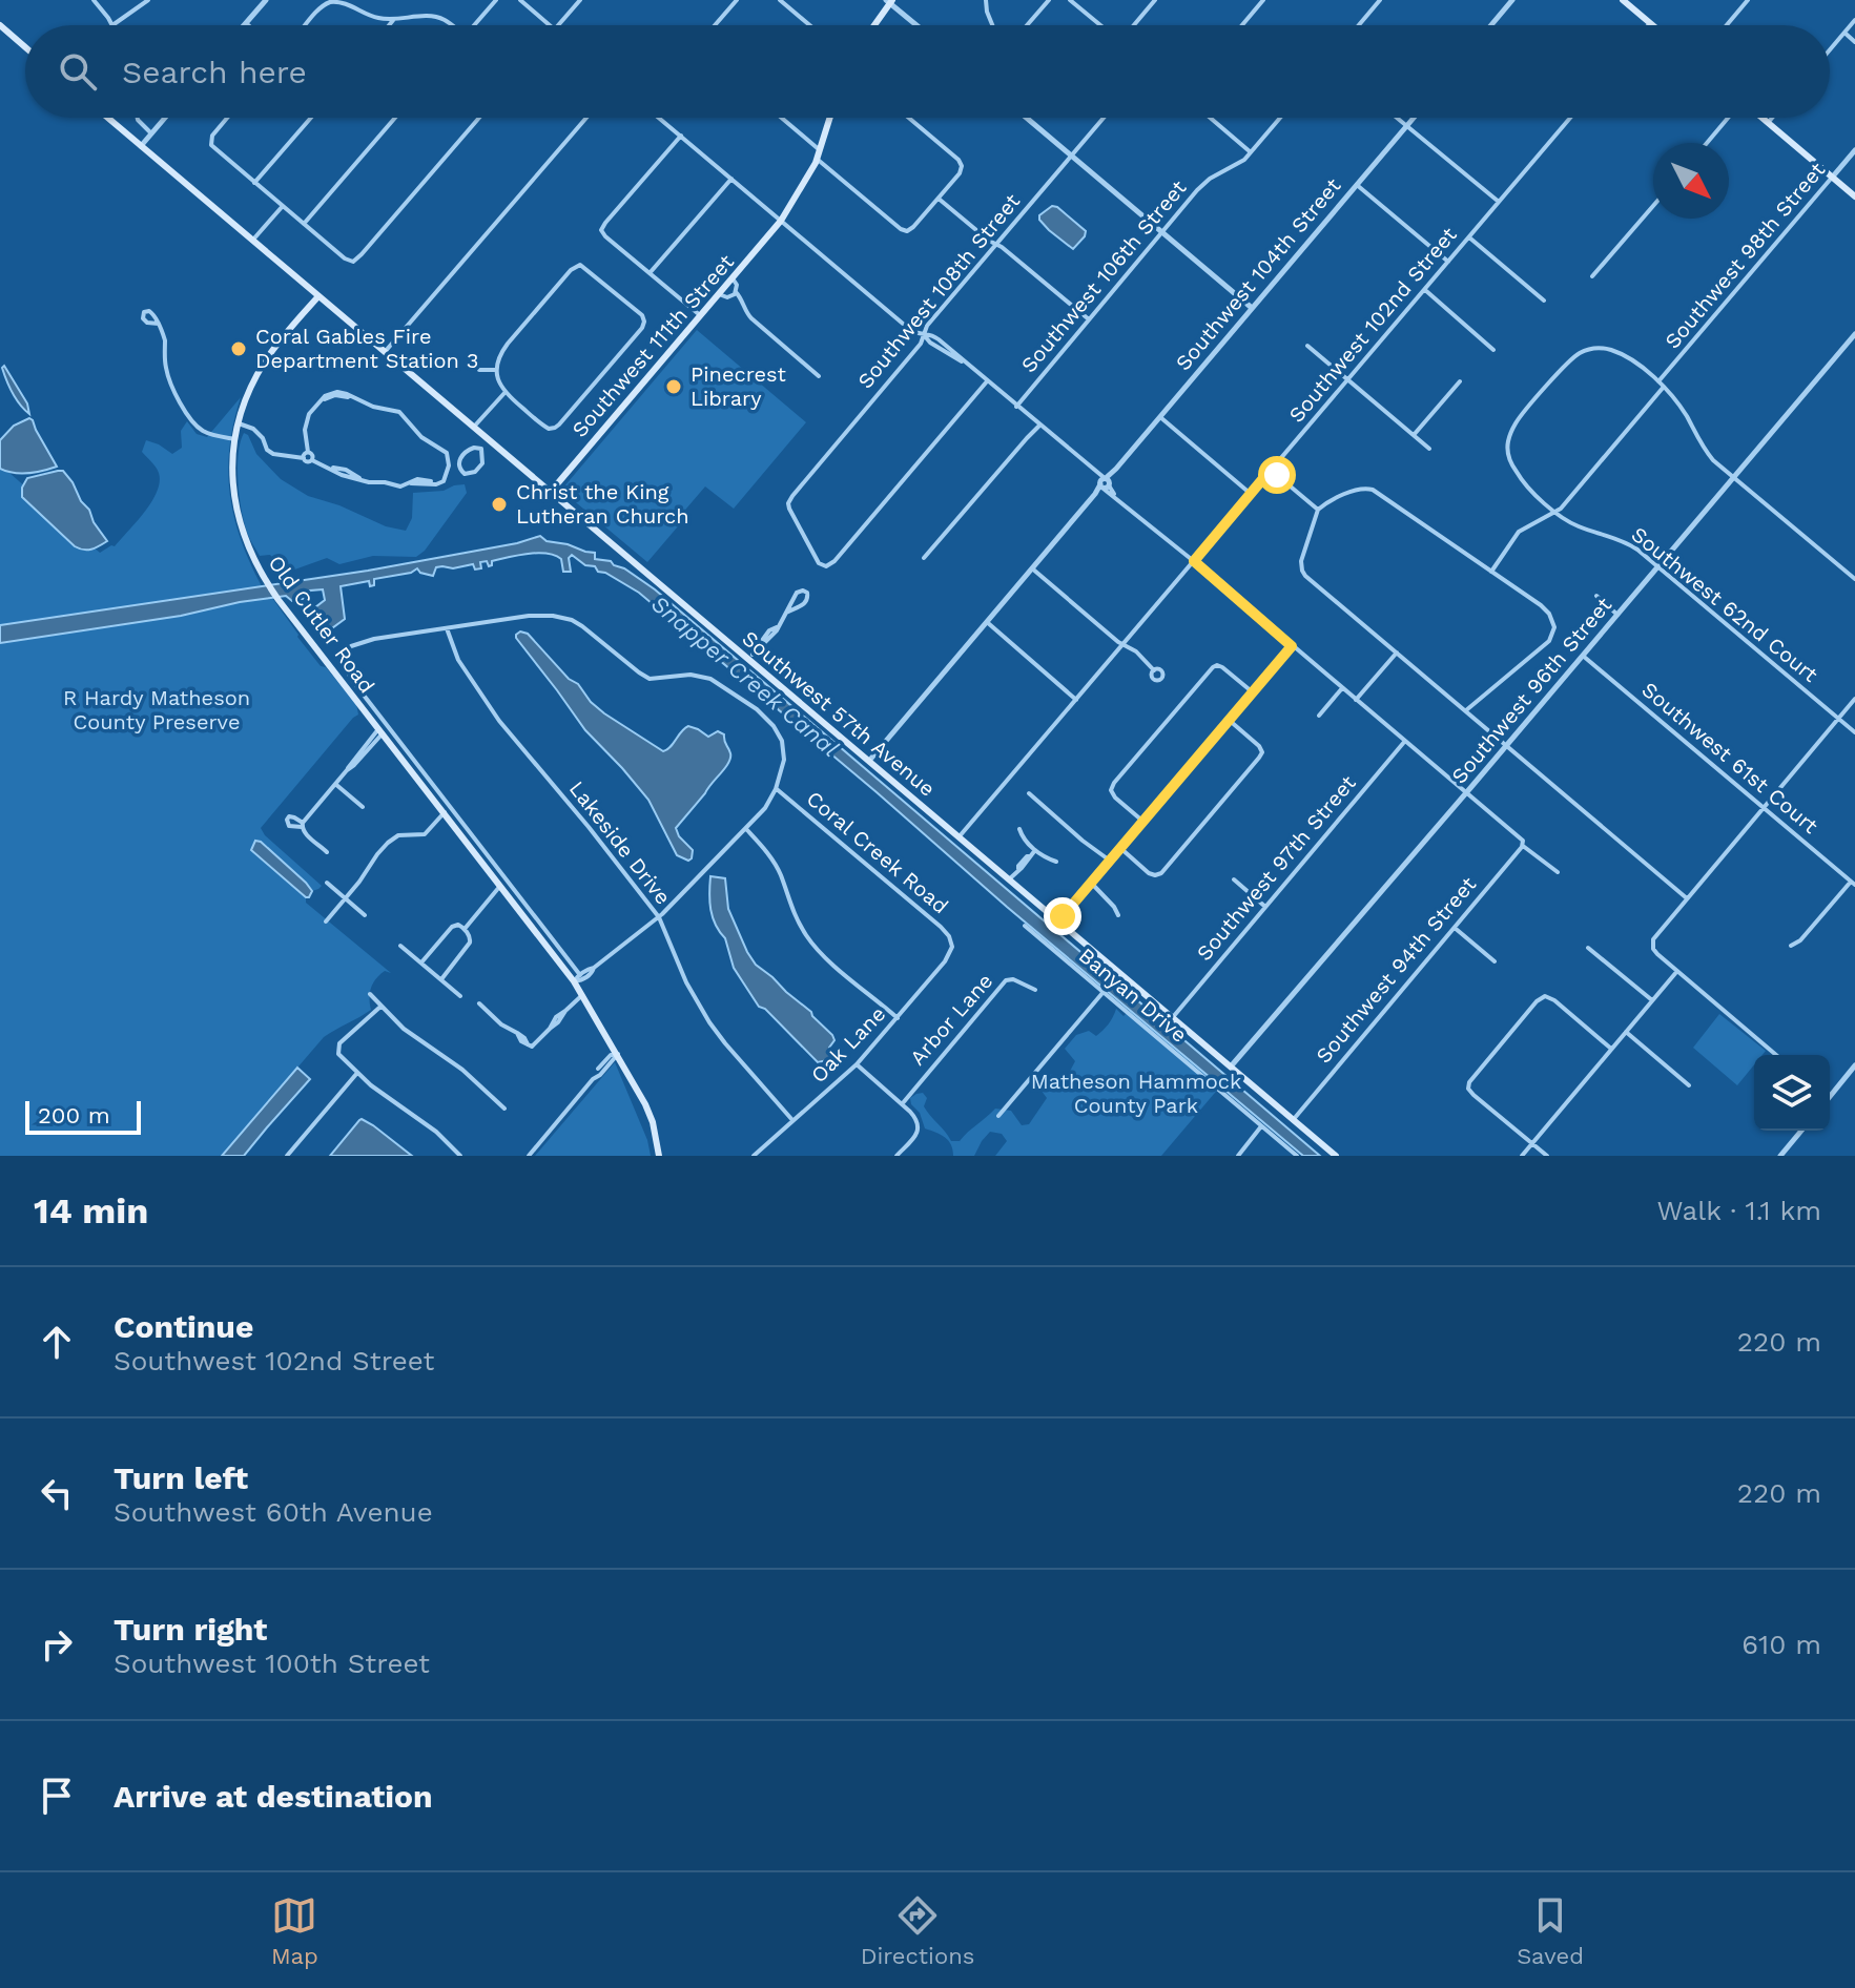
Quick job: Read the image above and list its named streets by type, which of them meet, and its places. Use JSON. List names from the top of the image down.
{
  "streets": {
    "main road": ["Southwest 111th Street", "Old Cutler Road", "Southwest 57th Avenue"],
    "street": [
      "Southwest 98th Street",
      "Southwest 104th Street",
      "Southwest 106th Street",
      "Southwest 108th Street",
      "Southwest 102nd Street",
      "Southwest 62nd Court",
      "Southwest 96th Street",
      "Southwest 61st Court",
      "Lakeside Drive",
      "Coral Creek Road",
      "Southwest 97th Street",
      "Southwest 94th Street",
      "Banyan Drive",
      "Arbor Lane",
      "Oak Lane"
    ]
  },
  "crossings": [
    ["Southwest 98th Street", "Southwest 62nd Court"],
    ["Southwest 104th Street", "Southwest 57th Avenue"],
    ["Southwest 102nd Street", "Southwest 57th Avenue"],
    ["Southwest 111th Street", "Southwest 57th Avenue"],
    ["Southwest 62nd Court", "Southwest 96th Street"],
    ["Old Cutler Road", "Southwest 57th Avenue"],
    ["Old Cutler Road", "Lakeside Drive"],
    ["Southwest 96th Street", "Southwest 57th Avenue"],
    ["Southwest 96th Street", "Southwest 61st Court"],
    ["Southwest 57th Avenue", "Southwest 97th Street"],
    ["Southwest 57th Avenue", "Southwest 94th Street"],
    ["Lakeside Drive", "Oak Lane"],
    ["Coral Creek Road", "Oak Lane"]
  ],
  "water": ["Snapper Creek Canal"],
  "parks": ["R Hardy Matheson County Preserve", "Matheson Hammock County Park"],
  "places": ["Coral Gables Fire Department Station 3", "Pinecrest Library", "Christ the King Lutheran Church"],
  "scale_bar": "200 m",
  "north": "bottom right",
  "page": {
    "search": "Search here",
    "scale": "200 m",
    "heading": ["14 min", "Walk · 1.1 km"],
    "list": [
      ["Continue", "Southwest 102nd Street", "220 m"],
      ["Turn left", "Southwest 60th Avenue", "220 m"],
      ["Turn right", "Southwest 100th Street", "610 m"],
      "Arrive at destination"
    ],
    "nav": ["Map", "Directions", "Saved"]
  }
}
